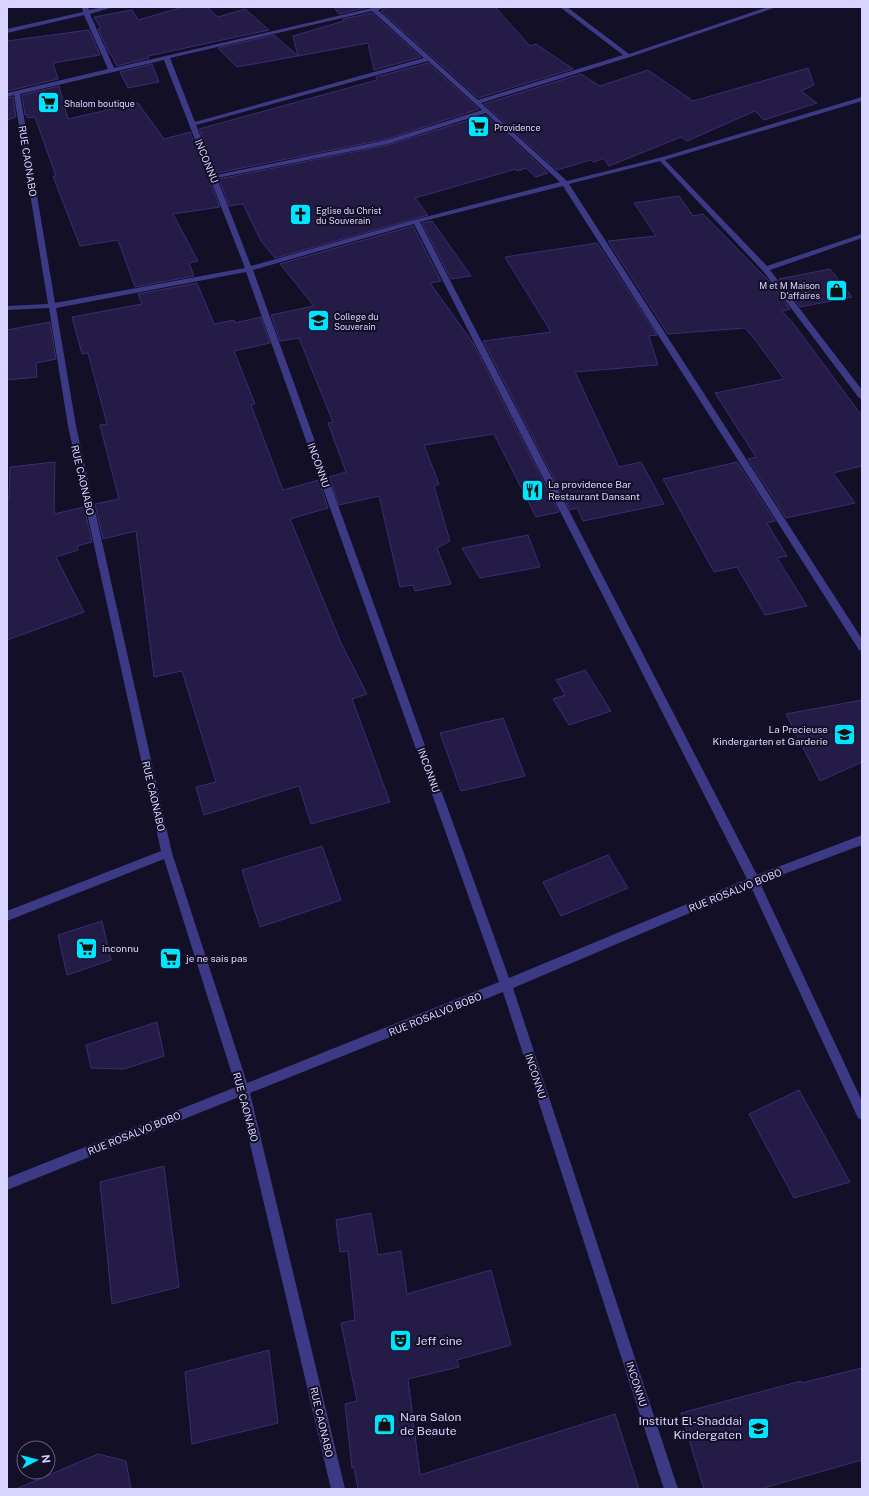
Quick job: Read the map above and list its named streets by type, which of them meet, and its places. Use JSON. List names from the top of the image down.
{
  "streets": {
    "street": ["RUE CAONABO", "INCONNU", "RUE ROSALVO BOBO"]
  },
  "crossings": [
    ["RUE CAONABO", "RUE ROSALVO BOBO"],
    ["INCONNU", "RUE ROSALVO BOBO"]
  ],
  "places": {
    "supermarket": [
      "Shalom boutique",
      "Providence",
      "inconnu",
      "je ne sais pas"
    ],
    "church": ["Eglise du Christ du Souverain"],
    "shop": ["M et M Maison D'affaires", "Nara Salon de Beaute"],
    "school or university": ["College du Souverain", "La Precieuse Kindergarten et Garderie", "Institut El-Shaddai Kindergaten"],
    "restaurant": ["La providence Bar Restaurant Dansant"],
    "theatre": ["Jeff cine"]
  },
  "north": "right"
}
